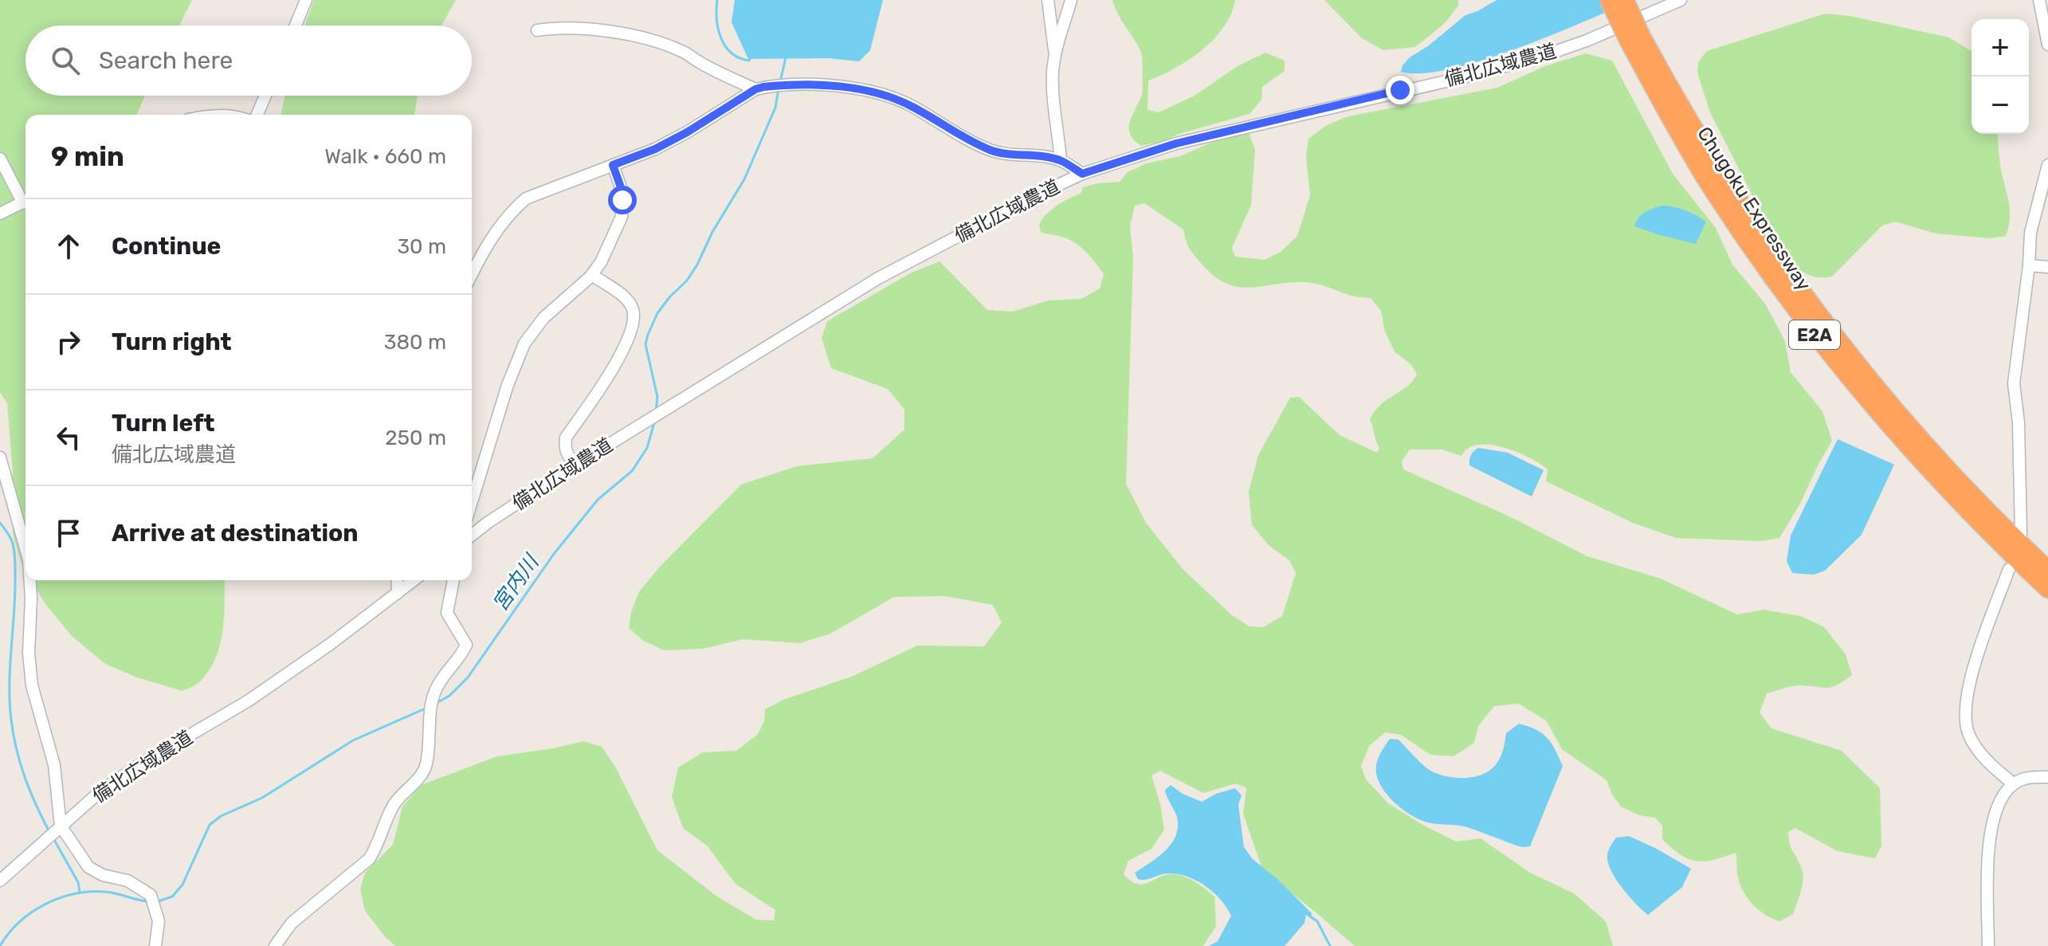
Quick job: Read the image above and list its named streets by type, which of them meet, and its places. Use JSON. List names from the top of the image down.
{
  "streets": {
    "highway": ["Chugoku Expressway", "E2A"],
    "street": ["備北広域農道"]
  },
  "water": ["宮内川"],
  "page": {
    "map_buttons": ["+", "−"],
    "search": "Search here",
    "heading": ["9 min", "Walk · 660 m"],
    "list": [
      ["Continue", "30 m"],
      ["Turn right", "380 m"],
      ["Turn left", "備北広域農道", "250 m"],
      "Arrive at destination"
    ]
  }
}
